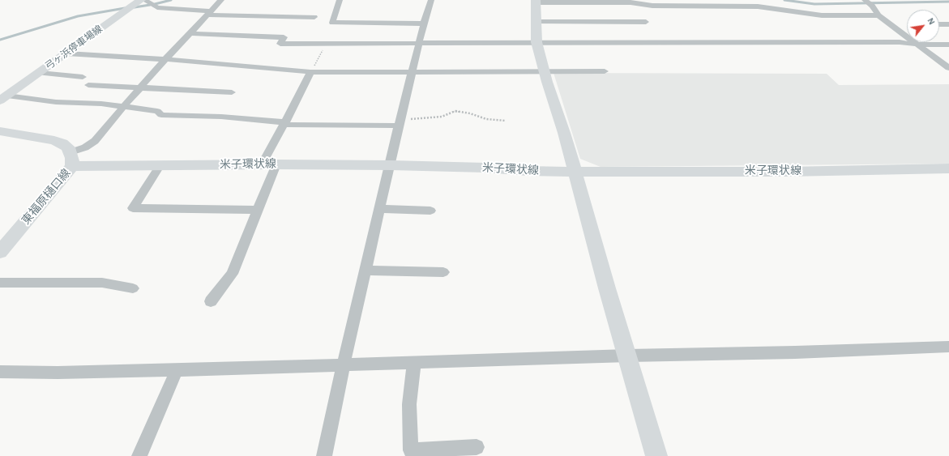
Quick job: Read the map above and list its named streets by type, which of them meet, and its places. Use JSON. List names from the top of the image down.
{
  "streets": {
    "main road": ["弓ヶ浜停車場線", "米子環状線", "東福原樋口線"]
  },
  "crossings": [
    ["米子環状線", "東福原樋口線"]
  ],
  "north": "top right"
}
